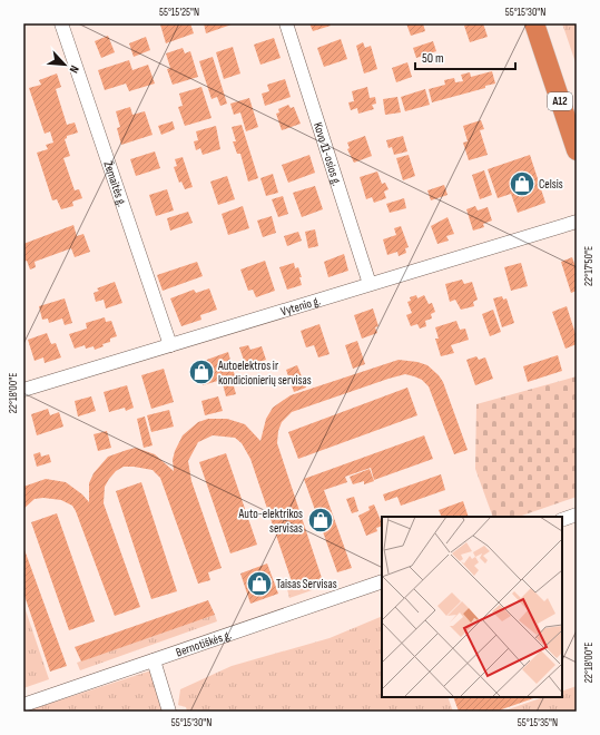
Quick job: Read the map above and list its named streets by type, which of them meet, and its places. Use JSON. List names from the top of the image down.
{
  "streets": {
    "highway": ["A12"],
    "street": [
      "Kovo 11-osios g.",
      "Žemaitės g.",
      "Vytenio g.",
      "Bernotiškės g."
    ]
  },
  "crossings": [
    ["Kovo 11-osios g.", "Vytenio g."],
    ["Žemaitės g.", "Vytenio g."]
  ],
  "places": {
    "shop": [
      "Celsis",
      "Autoelektros ir kondicionierių servisas",
      "Auto-elektrikos servisas",
      "Taisas Servisas"
    ]
  },
  "scale_bar": "50 m",
  "north": "bottom right",
  "coordinates": [
    "55°15'25\"N",
    "55°15'30\"N",
    "22°17'50\"E",
    "22°18'00\"E",
    "55°15'35\"N"
  ]
}
